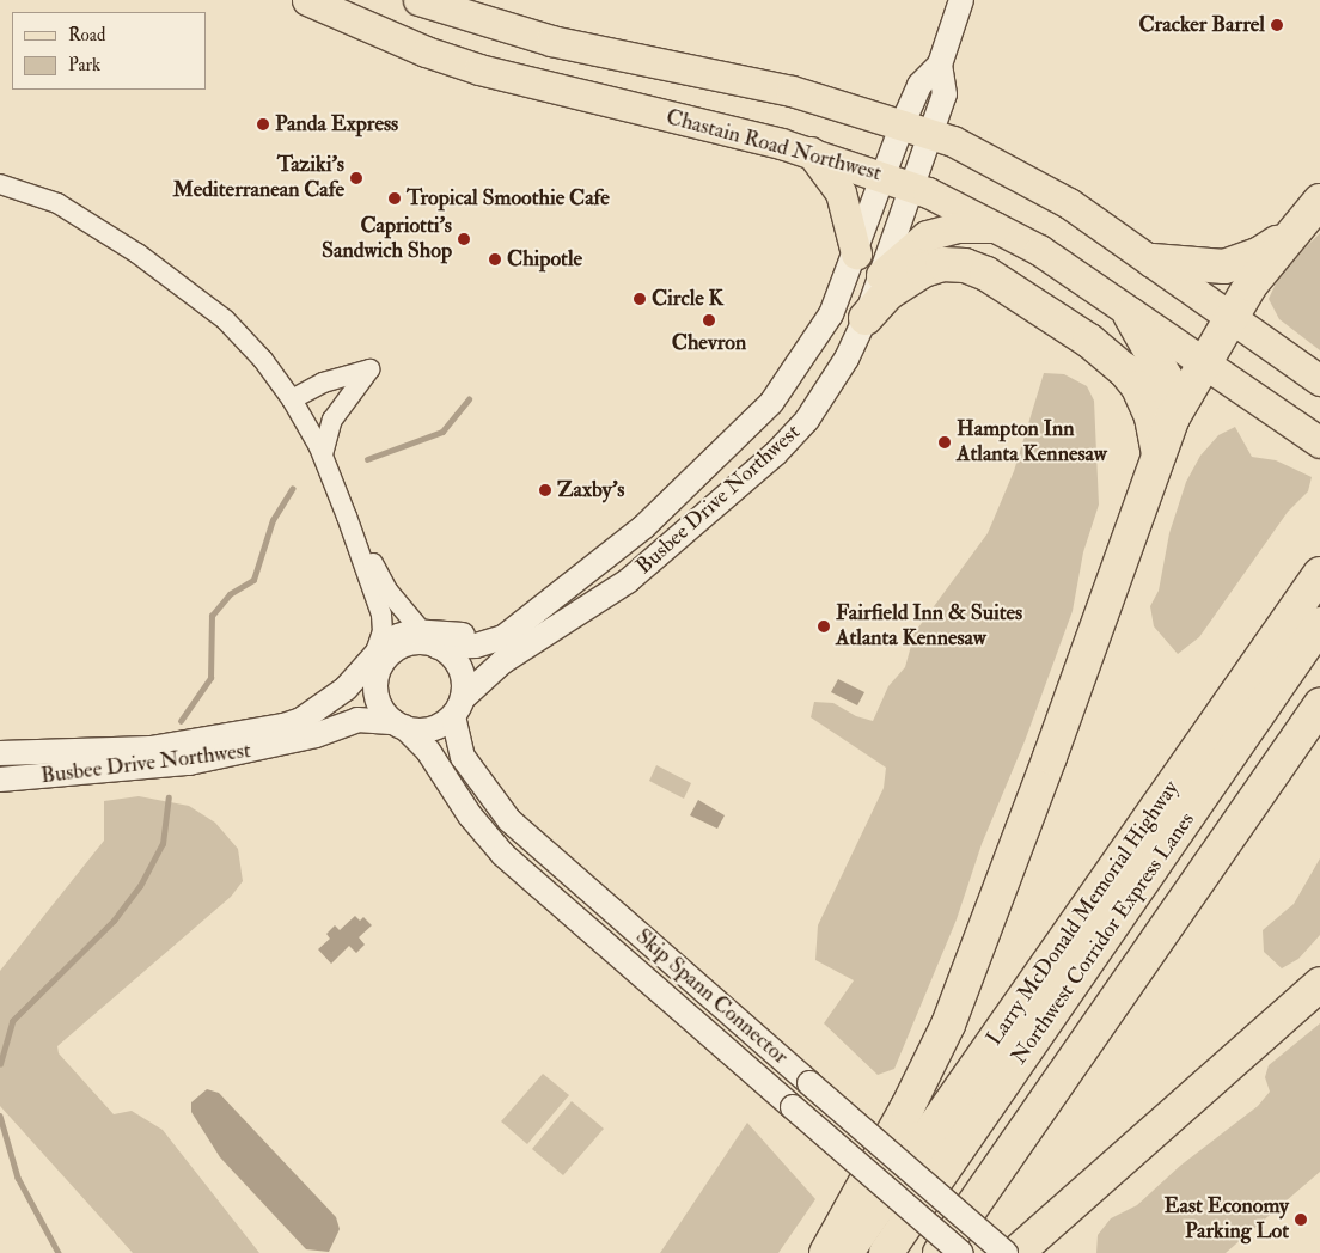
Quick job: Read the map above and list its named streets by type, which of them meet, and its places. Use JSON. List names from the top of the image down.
{
  "streets": {
    "highway": ["Larry McDonald Memorial Highway", "Northwest Corridor Express Lanes"],
    "main road": ["Chastain Road Northwest"],
    "street": ["Busbee Drive Northwest", "Skip Spann Connector"]
  },
  "crossings": [
    ["Chastain Road Northwest", "Busbee Drive Northwest"],
    ["Busbee Drive Northwest", "Skip Spann Connector"]
  ],
  "places": [
    "Cracker Barrel",
    "Panda Express",
    "Taziki's Mediterranean Cafe",
    "Tropical Smoothie Cafe",
    "Capriotti's Sandwich Shop",
    "Chipotle",
    "Circle K",
    "Chevron",
    "Hampton Inn Atlanta Kennesaw",
    "Zaxby's",
    "Fairfield Inn & Suites Atlanta Kennesaw",
    "East Economy Parking Lot"
  ],
  "legend": ["Road", "Park"]
}
